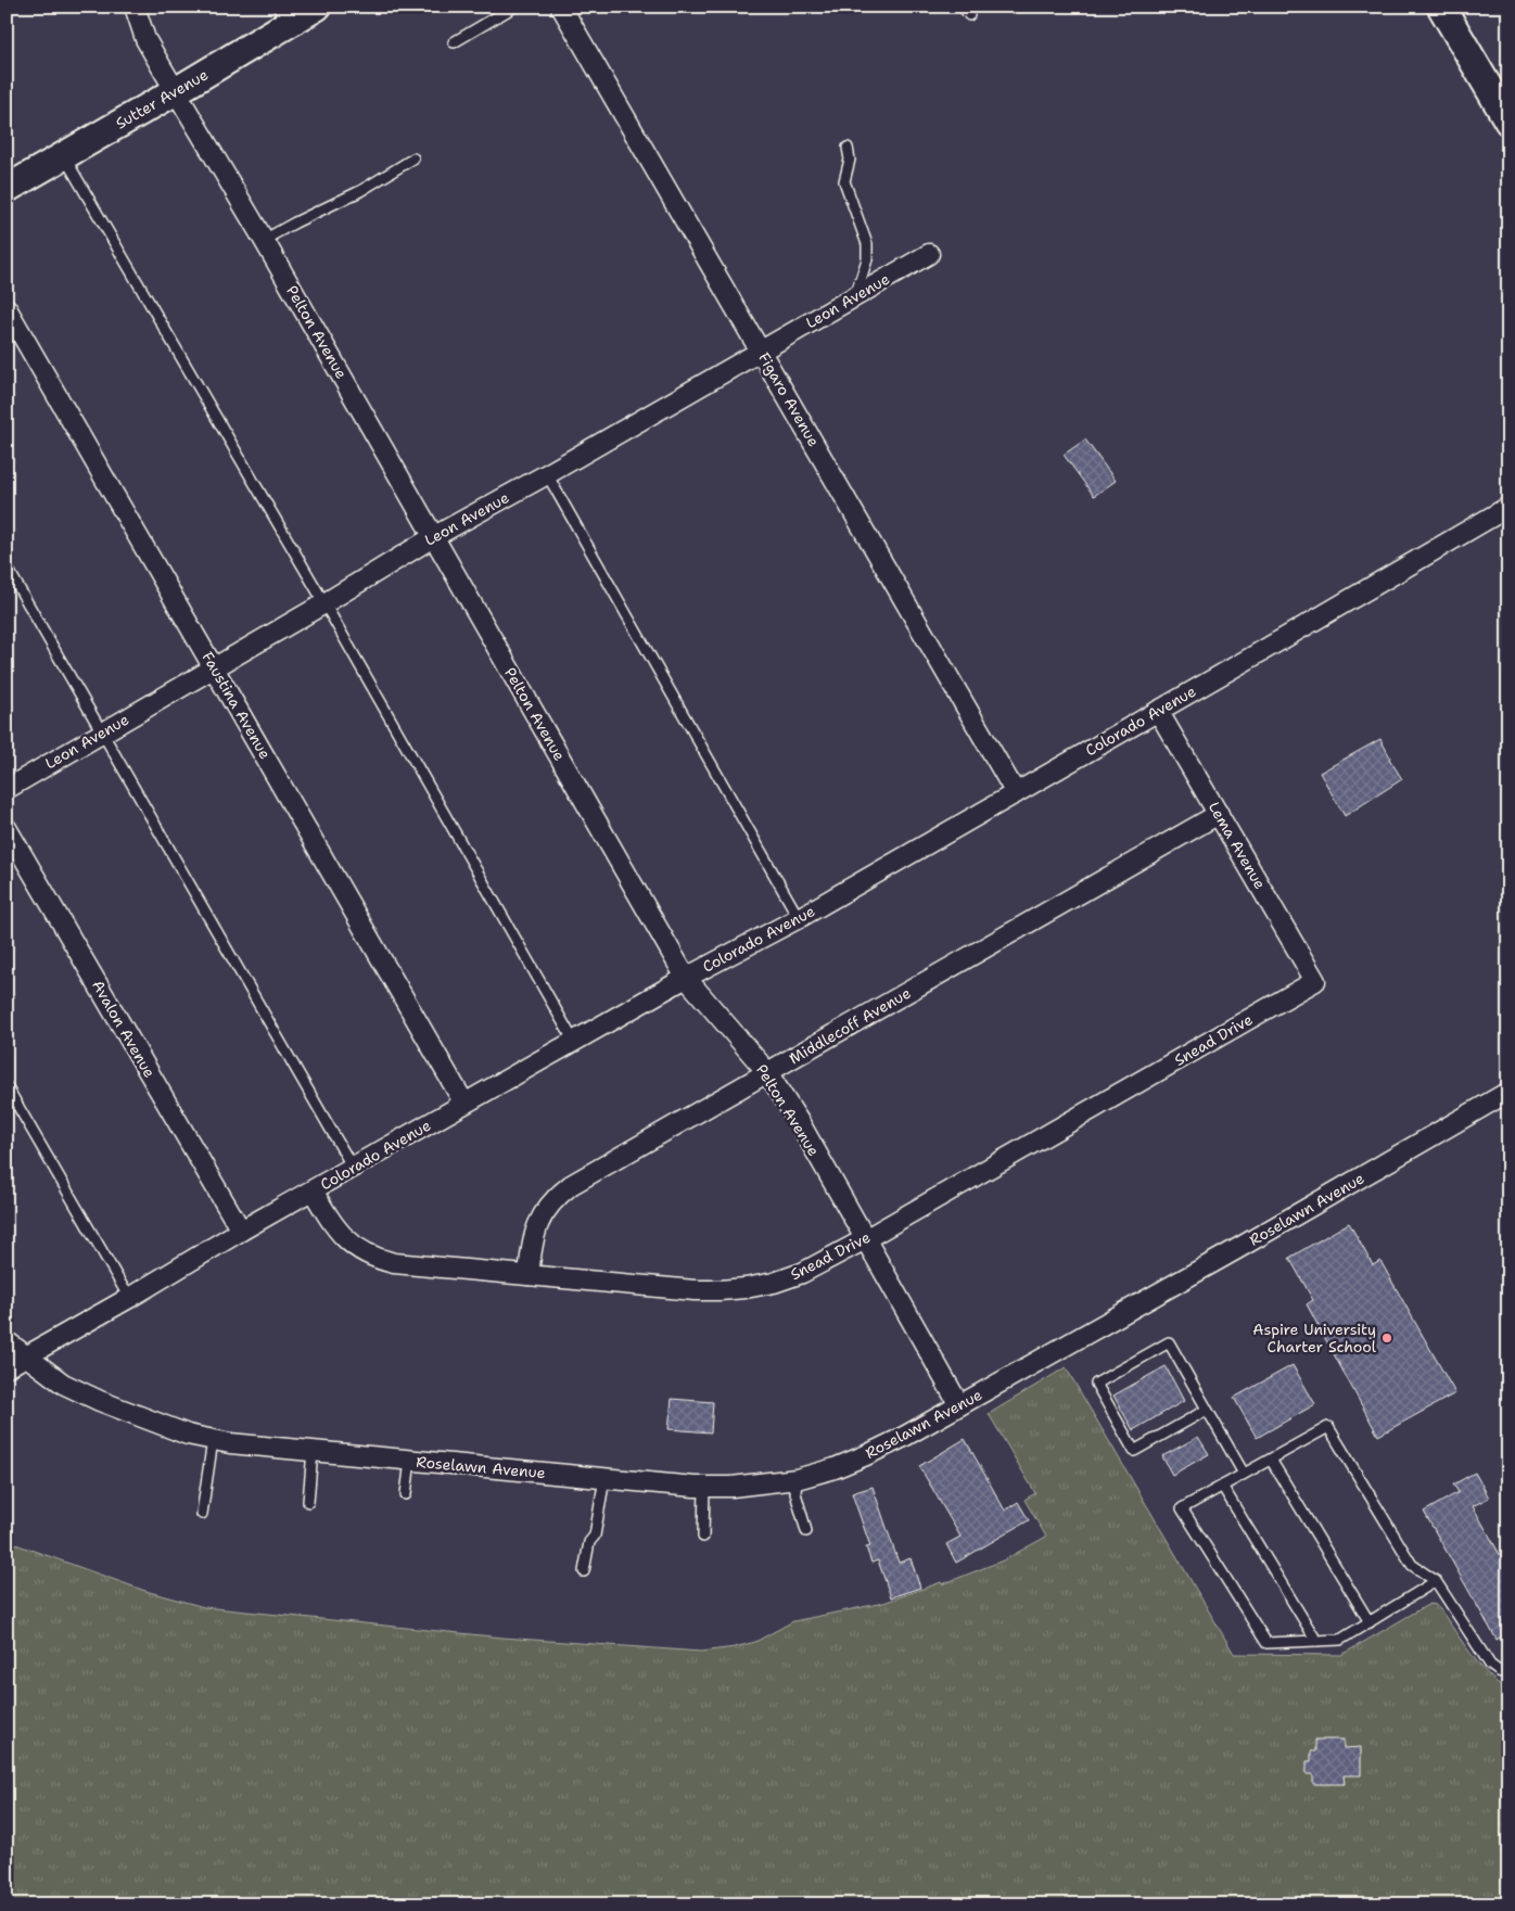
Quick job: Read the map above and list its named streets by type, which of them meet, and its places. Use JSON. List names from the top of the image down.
{
  "streets": {
    "street": [
      "Sutter Avenue",
      "Leon Avenue",
      "Pelton Avenue",
      "Figaro Avenue",
      "Faustina Avenue",
      "Colorado Avenue",
      "Lema Avenue",
      "Middlecoff Avenue",
      "Avalon Avenue",
      "Snead Drive",
      "Roselawn Avenue"
    ]
  },
  "crossings": [
    ["Sutter Avenue", "Pelton Avenue"],
    ["Leon Avenue", "Pelton Avenue"],
    ["Leon Avenue", "Figaro Avenue"],
    ["Leon Avenue", "Faustina Avenue"],
    ["Pelton Avenue", "Colorado Avenue"],
    ["Pelton Avenue", "Middlecoff Avenue"],
    ["Pelton Avenue", "Snead Drive"],
    ["Pelton Avenue", "Roselawn Avenue"],
    ["Figaro Avenue", "Colorado Avenue"],
    ["Faustina Avenue", "Colorado Avenue"],
    ["Colorado Avenue", "Lema Avenue"],
    ["Colorado Avenue", "Avalon Avenue"],
    ["Colorado Avenue", "Snead Drive"],
    ["Colorado Avenue", "Roselawn Avenue"],
    ["Lema Avenue", "Middlecoff Avenue"],
    ["Lema Avenue", "Snead Drive"],
    ["Middlecoff Avenue", "Snead Drive"]
  ],
  "places": ["Aspire University Charter School"]
}
